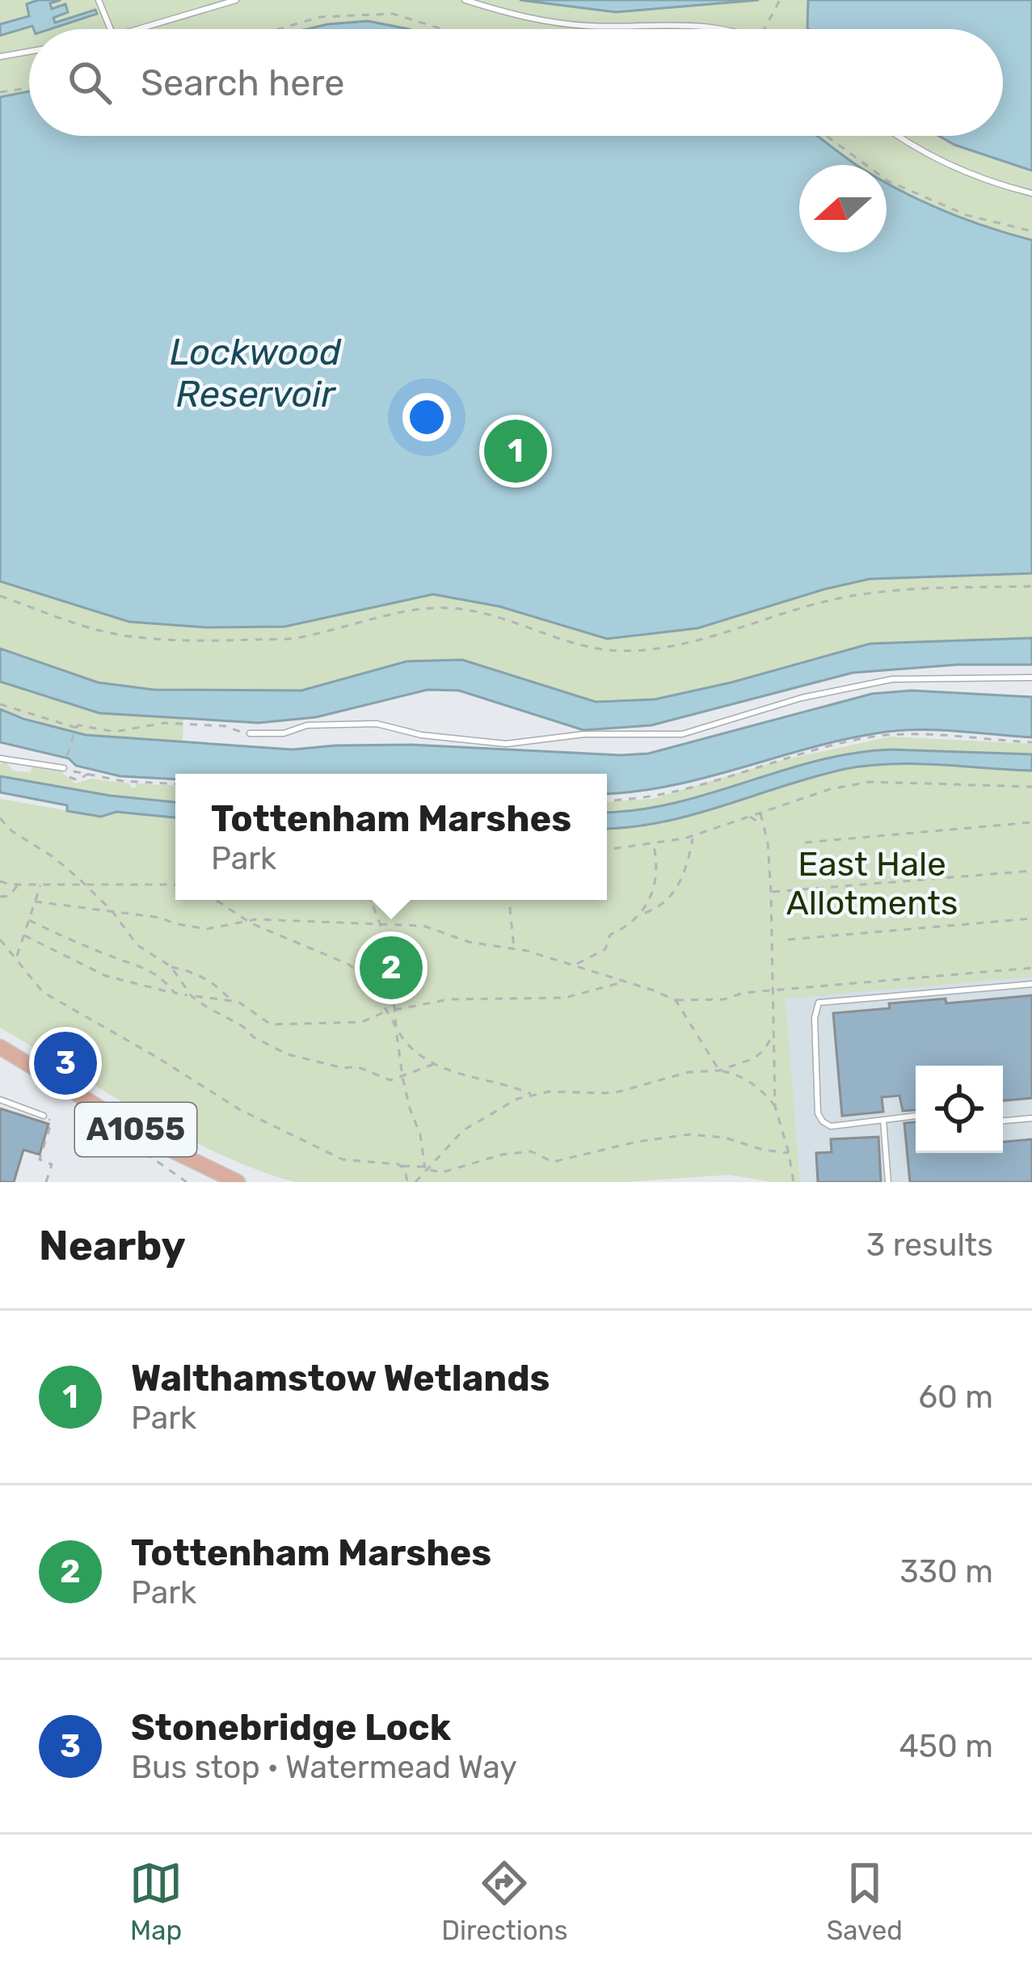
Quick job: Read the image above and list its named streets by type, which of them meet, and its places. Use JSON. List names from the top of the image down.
{
  "streets": {
    "main road": ["A1055"]
  },
  "water": ["Lockwood Reservoir"],
  "parks": ["East Hale Allotments"],
  "north": "left",
  "page": {
    "search": "Search here",
    "pins": ["1", "2", "3"],
    "popup": ["Tottenham Marshes", "Park"],
    "heading": ["Nearby", "3 results"],
    "list": [
      {
        "mark": "1",
        "name": "Walthamstow Wetlands",
        "note": "Park",
        "value": "60 m"
      },
      {
        "mark": "2",
        "name": "Tottenham Marshes",
        "note": "Park",
        "value": "330 m"
      },
      {
        "mark": "3",
        "name": "Stonebridge Lock",
        "note": "Bus stop · Watermead Way",
        "value": "450 m"
      }
    ],
    "nav": ["Map", "Directions", "Saved"]
  }
}
